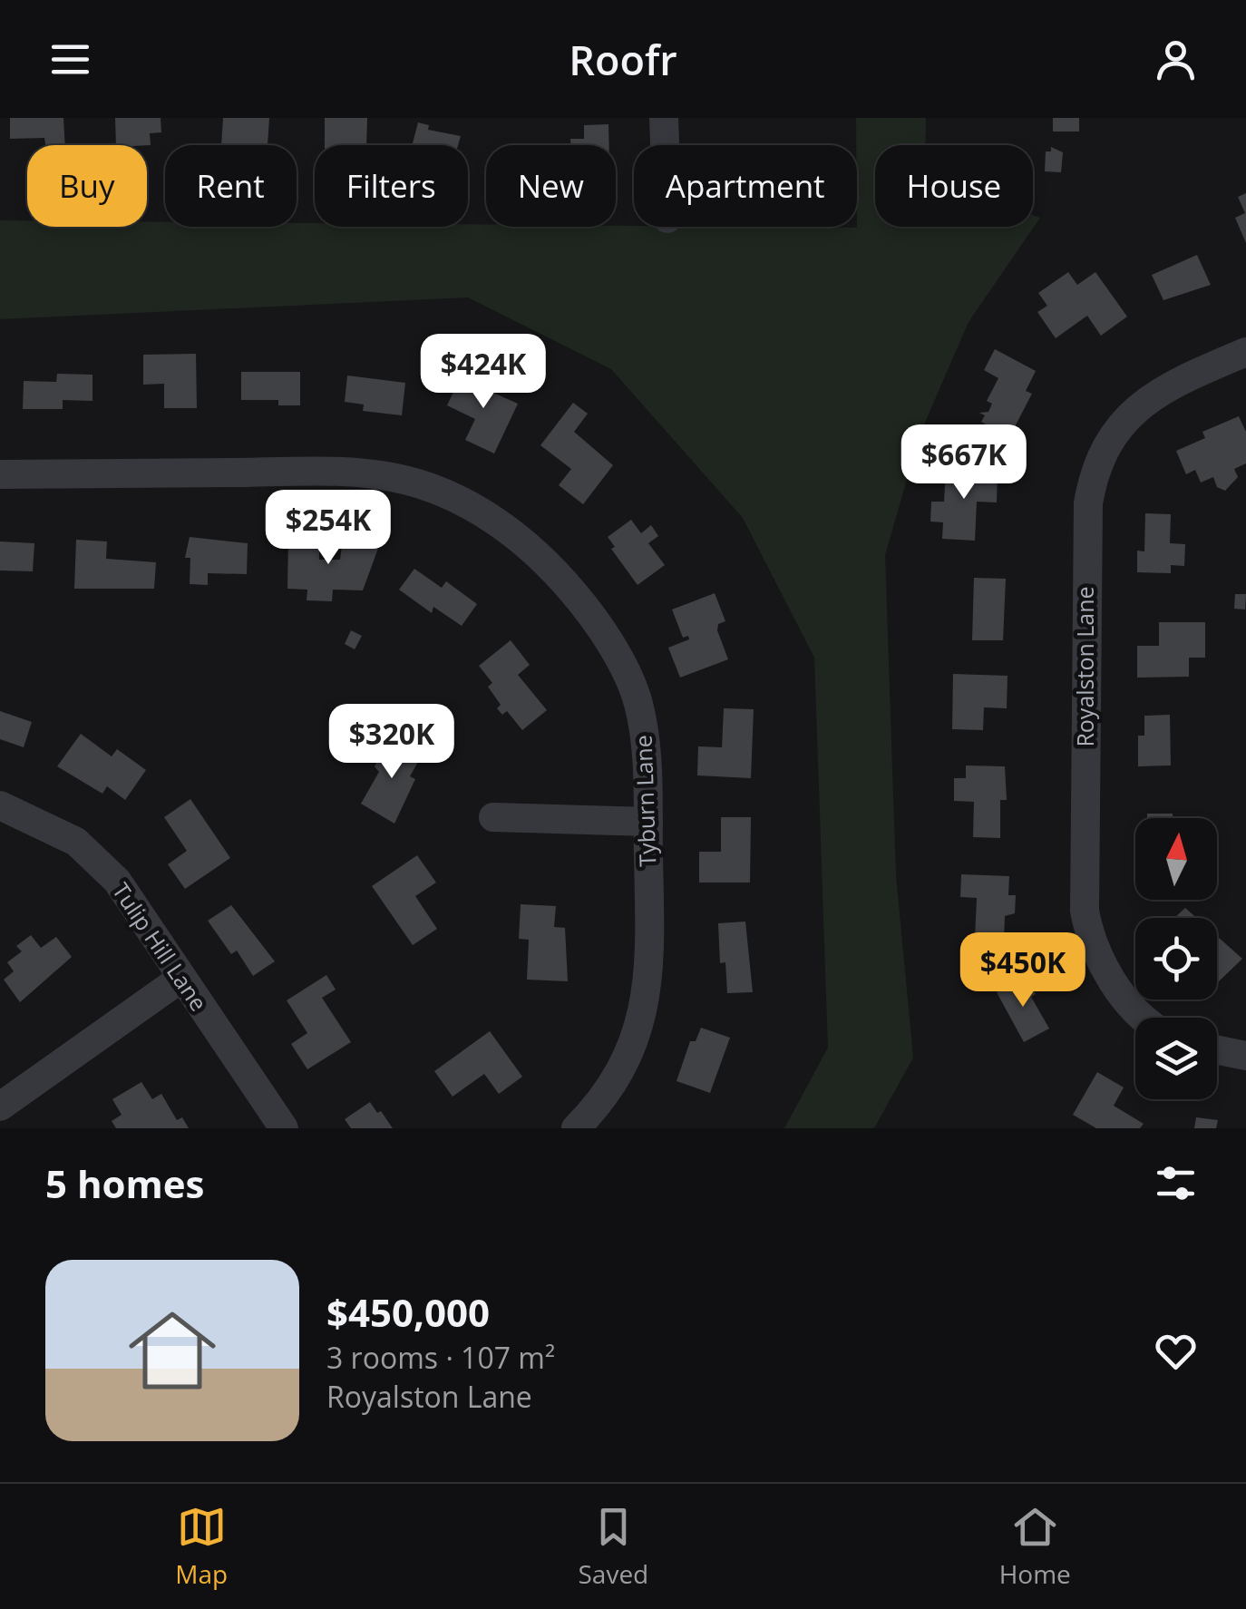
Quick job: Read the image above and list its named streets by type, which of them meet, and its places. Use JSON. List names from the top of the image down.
{
  "streets": {
    "street": ["Royalston Lane", "Tyburn Lane", "Tulip Hill Lane"]
  },
  "north": "top",
  "page": {
    "header": "Roofr",
    "chip": [
      "Buy",
      "Rent",
      "Filters",
      "New",
      "Apartment",
      "House"
    ],
    "price": [
      "$424K",
      "$667K",
      "$254K",
      "$320K",
      "$450K"
    ],
    "heading": "5 homes",
    "list": [
      {
        "name": "$450,000",
        "note": "3 rooms · 107 m² · Royalston Lane"
      }
    ],
    "tabs": ["Map", "Saved", "Home"]
  }
}
